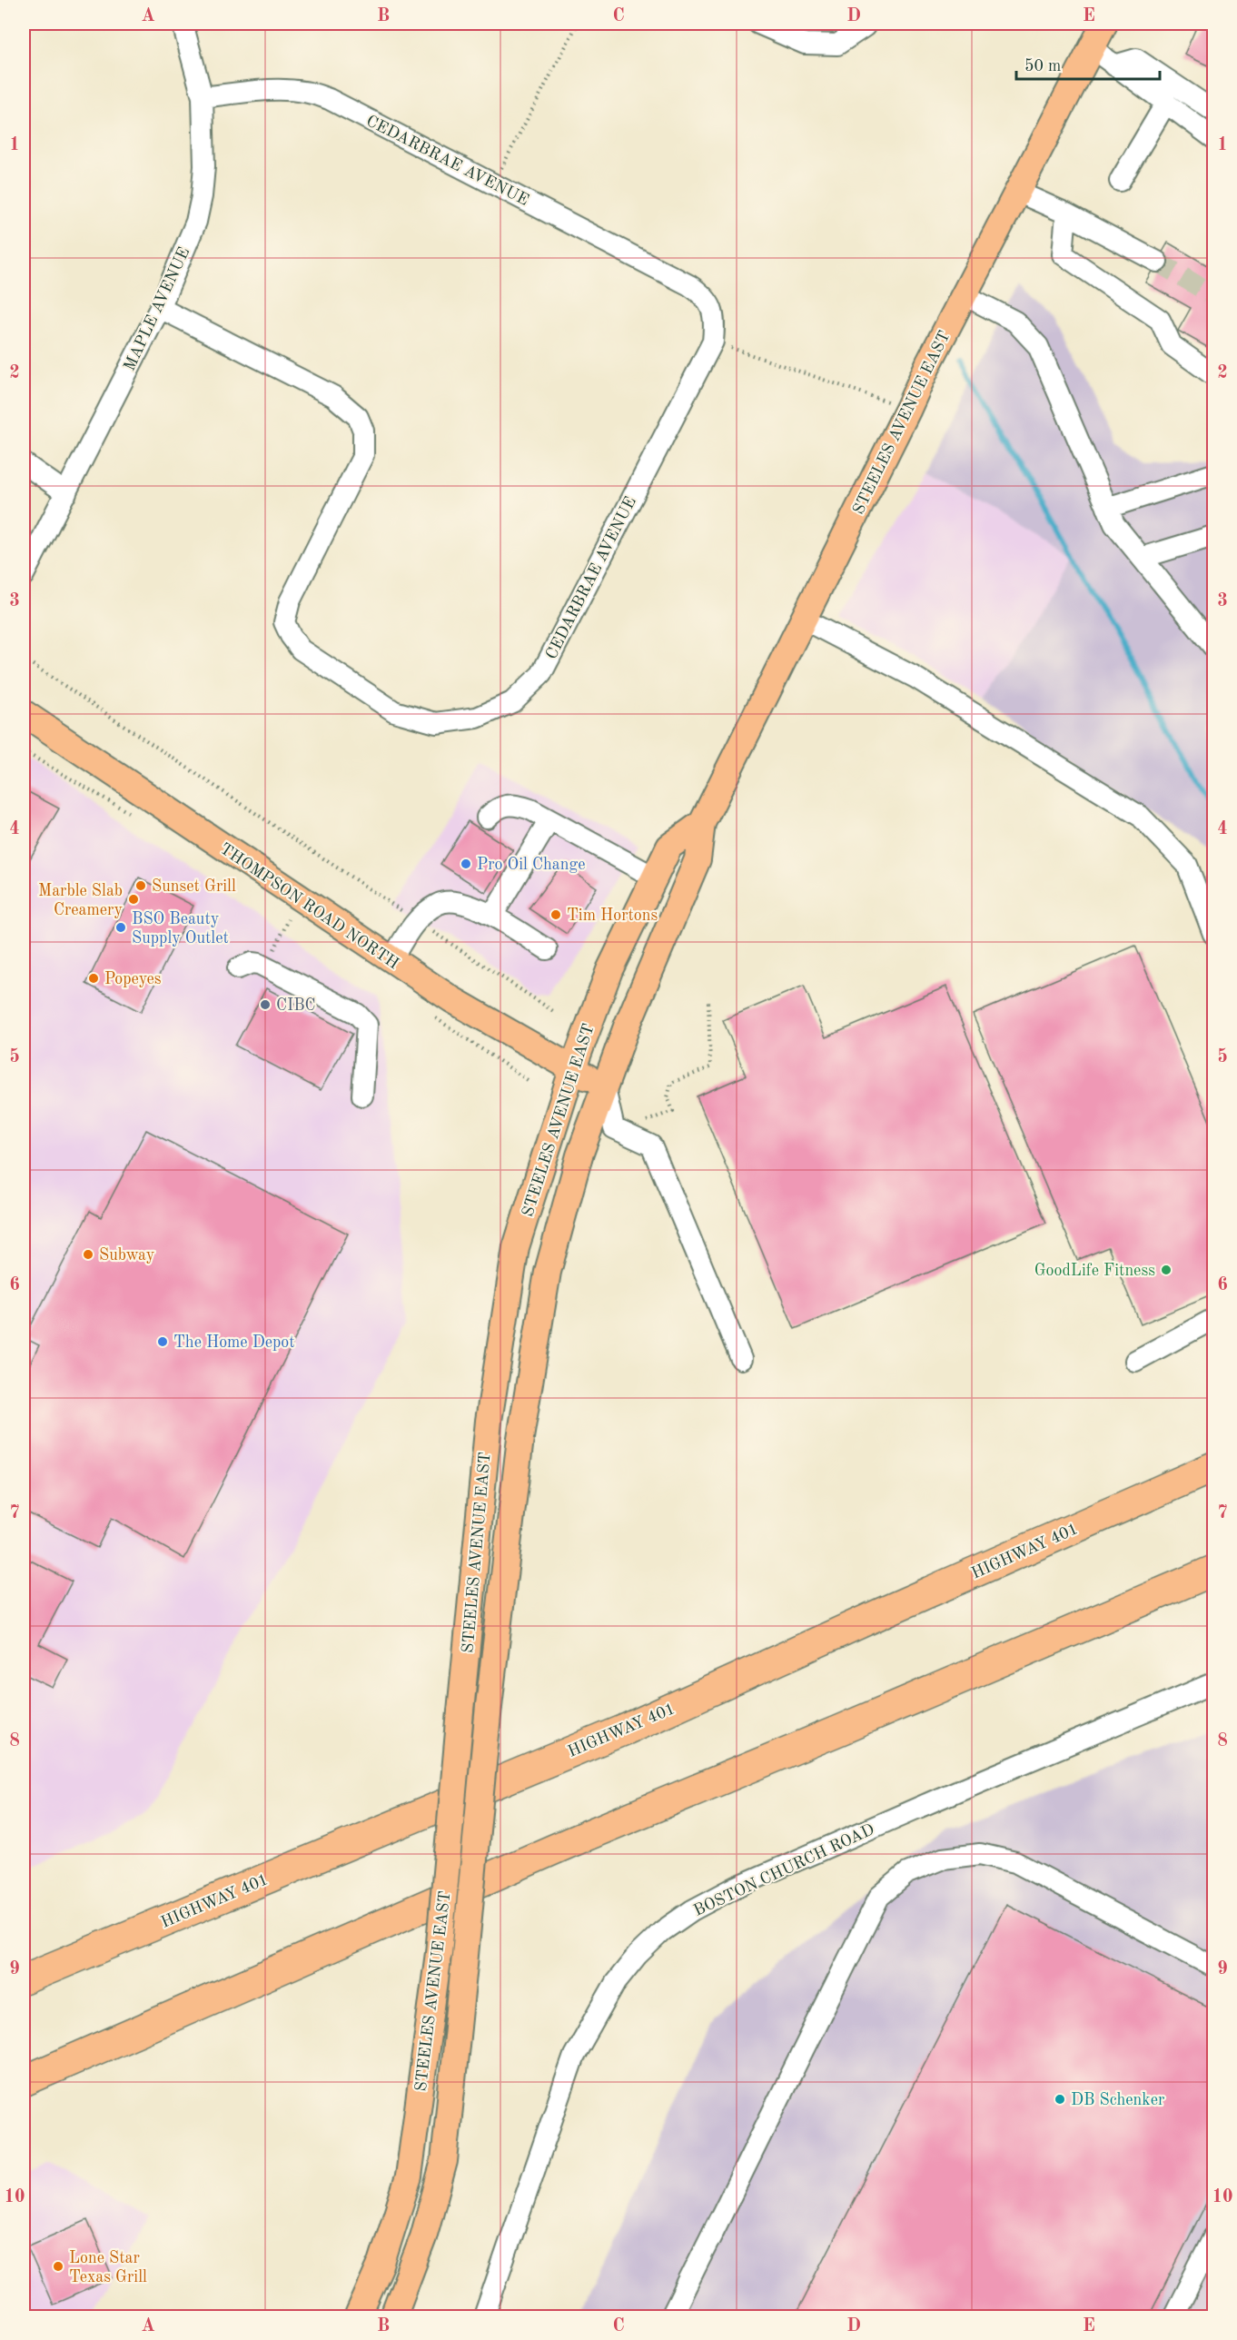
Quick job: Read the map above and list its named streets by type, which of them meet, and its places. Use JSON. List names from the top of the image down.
{
  "streets": {
    "highway": ["HIGHWAY 401"],
    "main road": ["STEELES AVENUE EAST", "THOMPSON ROAD NORTH"],
    "street": ["CEDARBRAE AVENUE", "MAPLE AVENUE", "BOSTON CHURCH ROAD"]
  },
  "crossings": [
    ["CEDARBRAE AVENUE", "MAPLE AVENUE"],
    ["STEELES AVENUE EAST", "THOMPSON ROAD NORTH"]
  ],
  "places": [
    "Pro Oil Change",
    "Sunset Grill",
    "Marble Slab Creamery",
    "Tim Hortons",
    "BSO Beauty Supply Outlet",
    "Popeyes",
    "CIBC",
    "Subway",
    "GoodLife Fitness",
    "The Home Depot",
    "DB Schenker",
    "Lone Star Texas Grill"
  ],
  "scale_bar": "50 m",
  "grid": {
    "columns": [
      "A",
      "B",
      "C",
      "D",
      "E"
    ],
    "rows": [
      "1",
      "2",
      "3",
      "4",
      "5",
      "6",
      "7",
      "8",
      "9",
      "10"
    ]
  }
}
